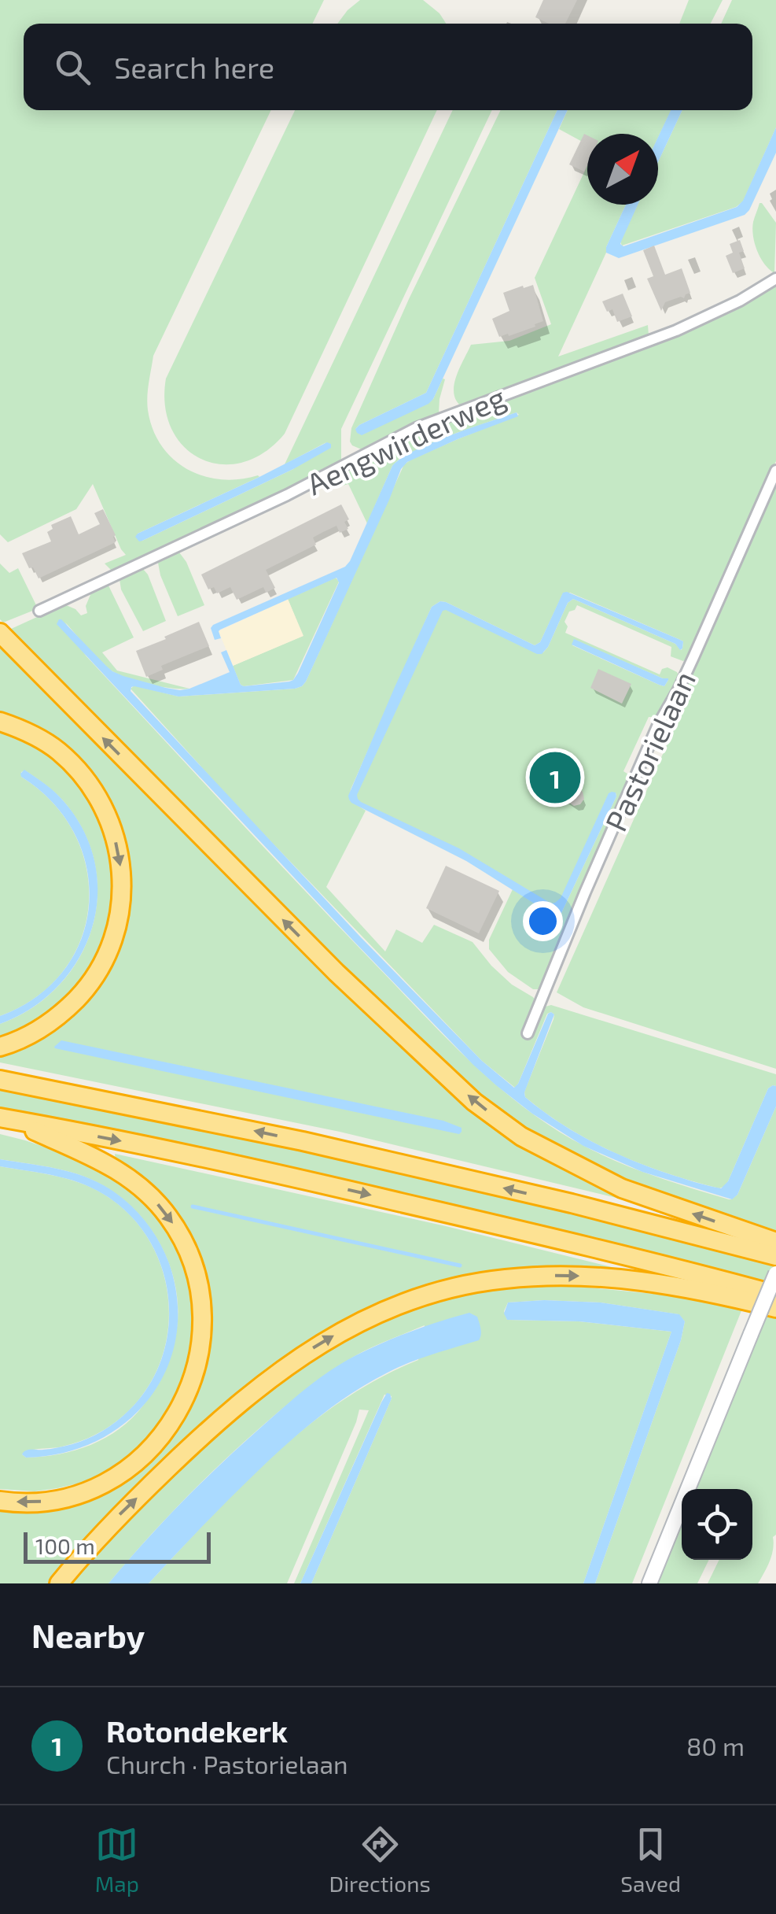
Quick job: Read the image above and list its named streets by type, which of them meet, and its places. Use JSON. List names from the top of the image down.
{
  "streets": {
    "street": ["Aengwirderweg", "Pastorielaan"]
  },
  "scale_bar": "100 m",
  "north": "top right",
  "page": {
    "search": "Search here",
    "pins": "1",
    "scale": "100 m",
    "heading": "Nearby",
    "list": [
      {
        "mark": "1",
        "name": "Rotondekerk",
        "note": "Church · Pastorielaan",
        "value": "80 m"
      }
    ],
    "nav": ["Map", "Directions", "Saved"]
  }
}
